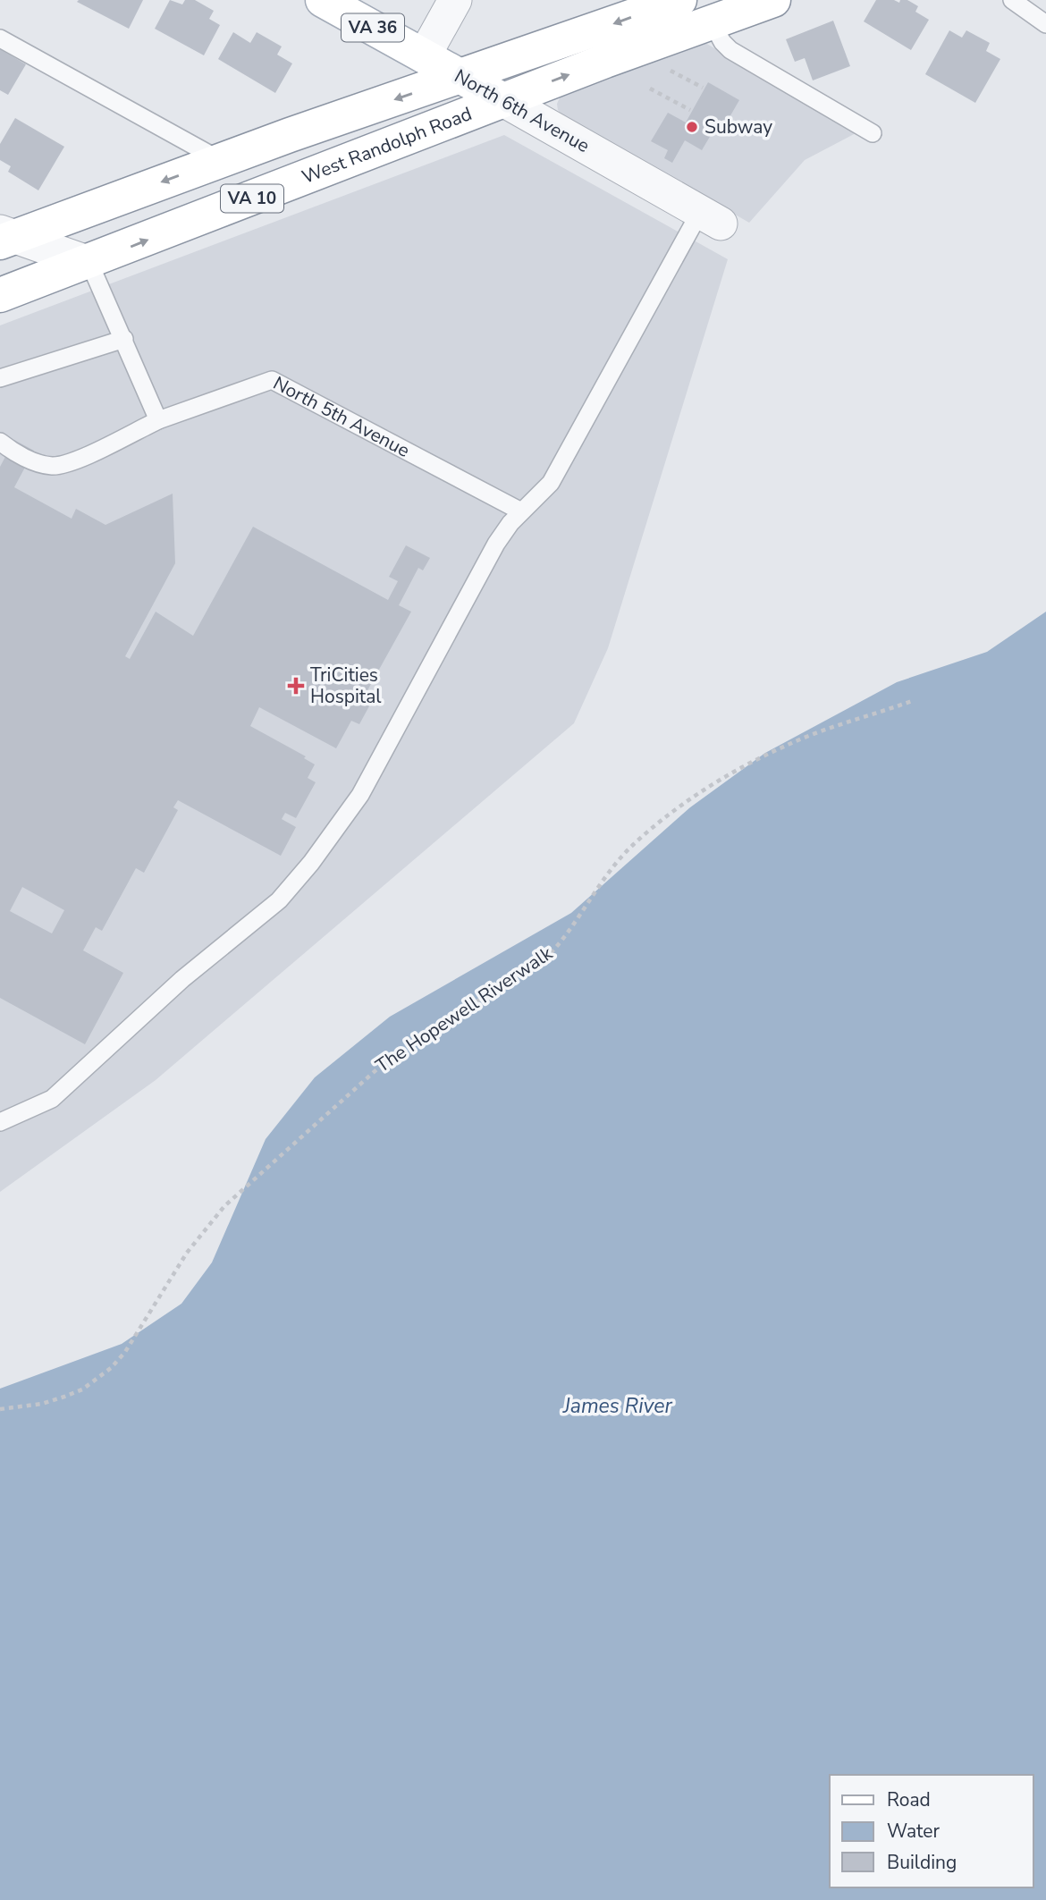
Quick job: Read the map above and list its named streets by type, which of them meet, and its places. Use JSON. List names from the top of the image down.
{
  "streets": {
    "main road": [
      "VA 36",
      "North 6th Avenue",
      "West Randolph Road",
      "VA 10"
    ],
    "lane": ["North 5th Avenue"],
    "path": ["The Hopewell Riverwalk"]
  },
  "crossings": [
    ["North 6th Avenue", "West Randolph Road"]
  ],
  "water": ["James River"],
  "places": {
    "other": ["Subway"],
    "health": ["TriCities Hospital"]
  },
  "legend": ["Road", "Water", "Building"]
}
